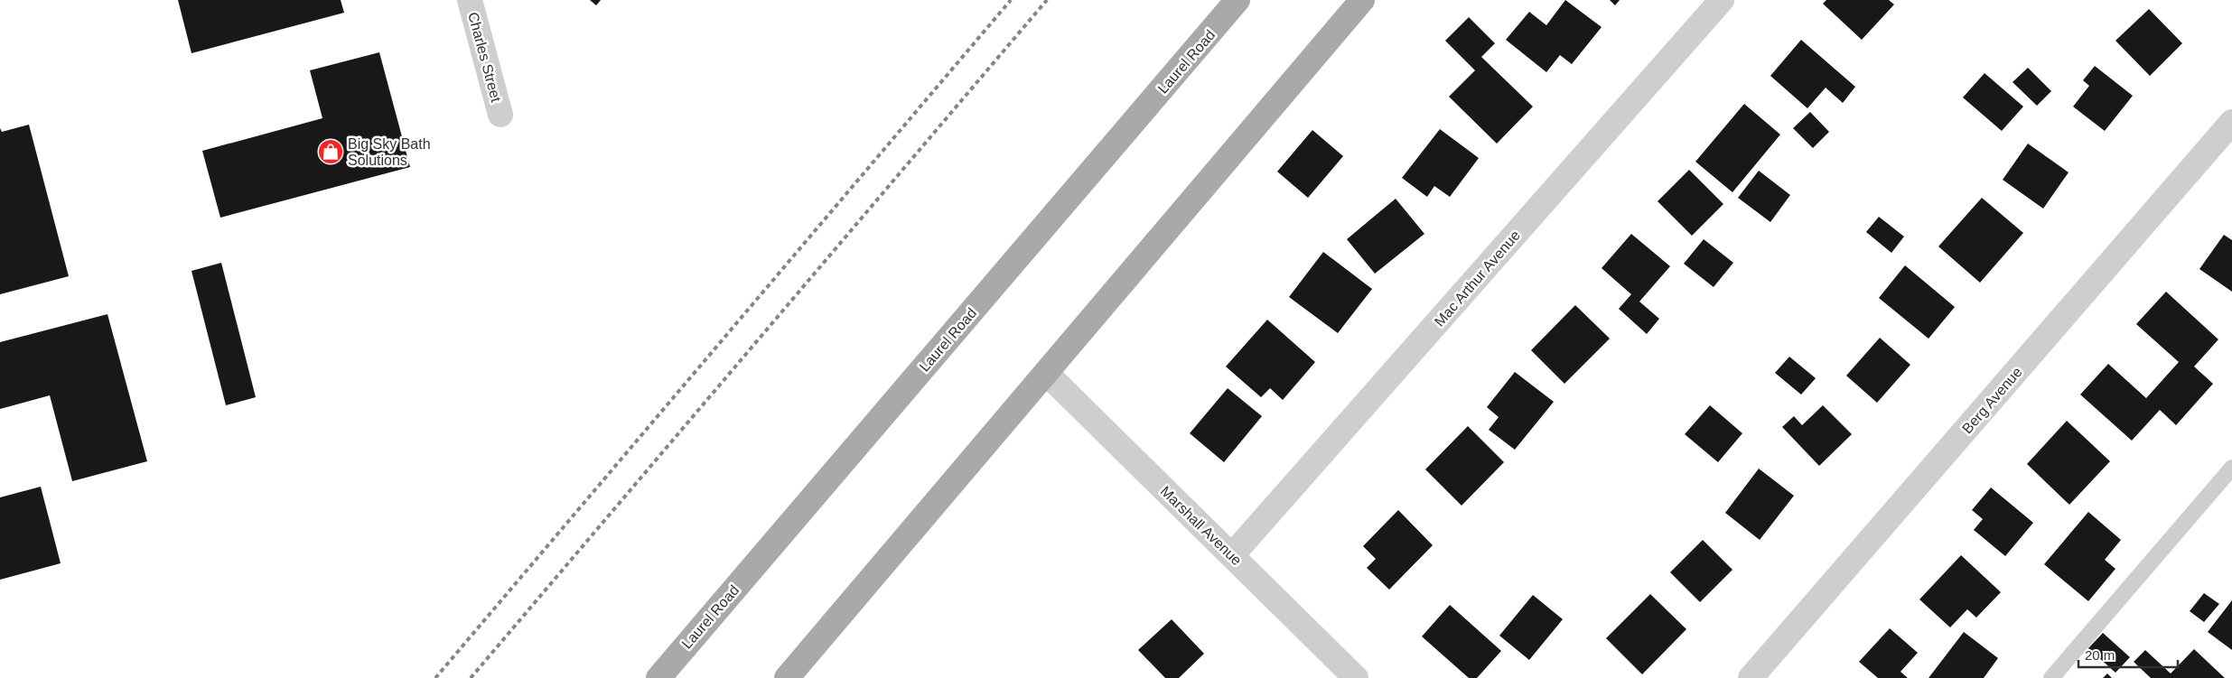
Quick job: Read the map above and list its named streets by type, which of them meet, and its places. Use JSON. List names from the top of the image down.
{
  "streets": {
    "main road": ["Laurel Road"],
    "street": [
      "Charles Street",
      "Mac Arthur Avenue",
      "Berg Avenue",
      "Marshall Avenue"
    ]
  },
  "crossings": [
    ["Mac Arthur Avenue", "Marshall Avenue"]
  ],
  "places": {
    "shop": ["Big Sky Bath Solutions"]
  },
  "scale_bar": "20 m"
}
